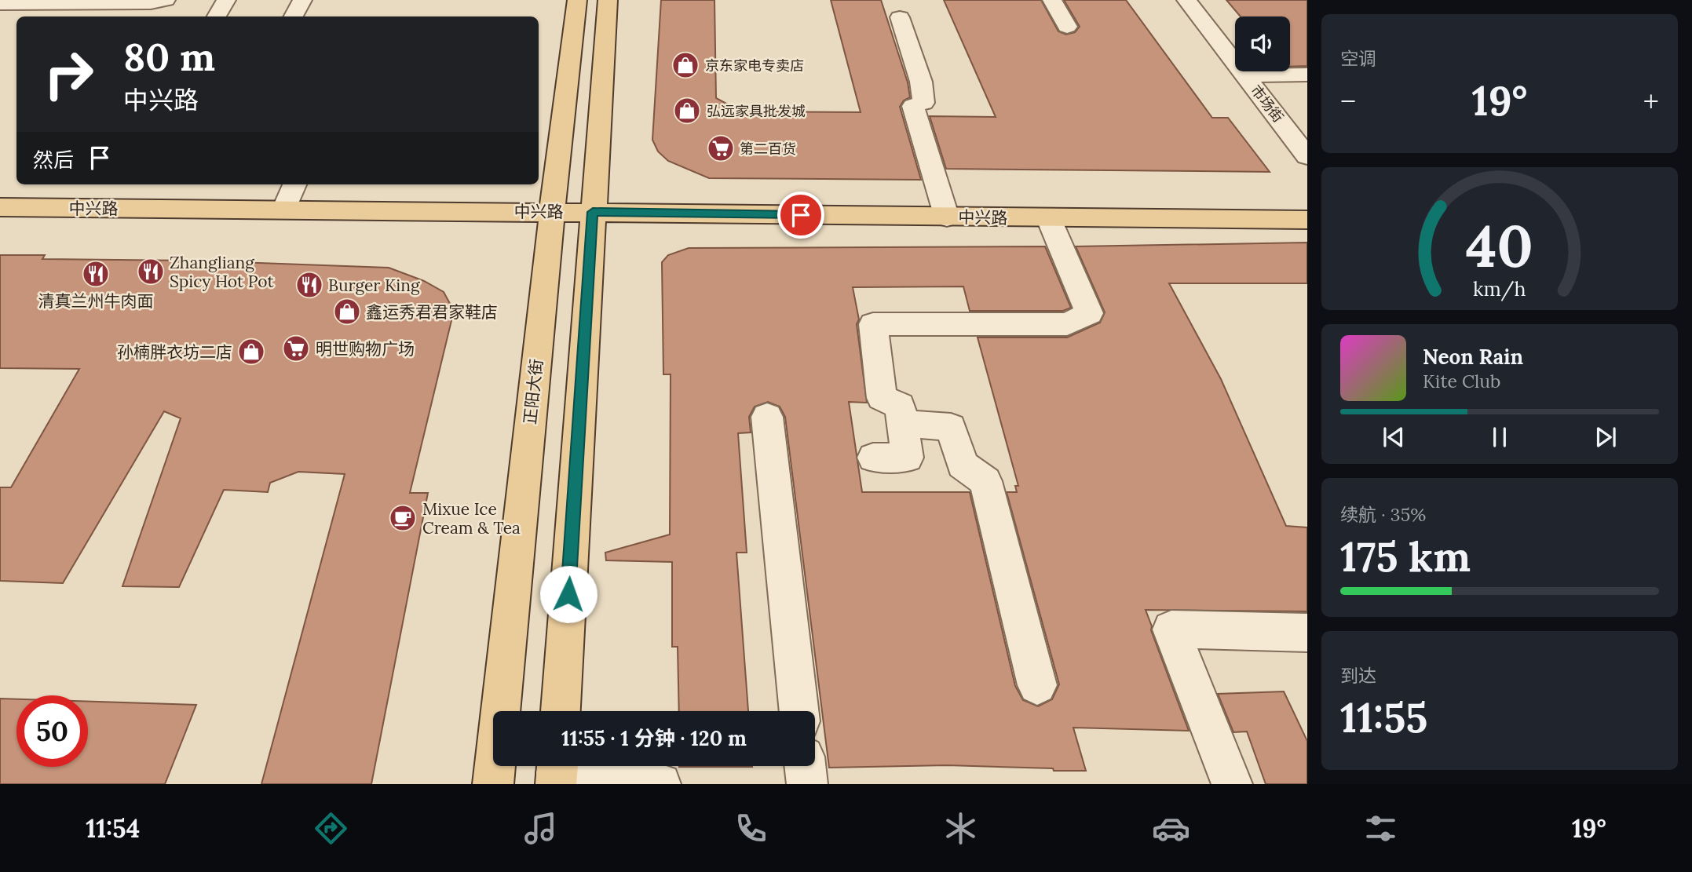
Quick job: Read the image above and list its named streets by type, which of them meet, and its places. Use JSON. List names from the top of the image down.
{
  "streets": {
    "main road": ["中兴路", "正阳大街"],
    "street": ["市场街"]
  },
  "crossings": [
    ["中兴路", "正阳大街"]
  ],
  "places": {
    "shop": [
      "京东家电专卖店",
      "弘远家具批发城",
      "鑫运秀君君家鞋店",
      "孙楠胖衣坊二店"
    ],
    "supermarket": ["第二百货", "明世购物广场"],
    "restaurant": ["Zhangliang Spicy Hot Pot", "清真兰州牛肉面", "Burger King"],
    "cafe": ["Mixue Ice Cream & Tea"]
  },
  "page": {
    "tile": [
      "空调",
      ["续航 · 35%", "175 km"],
      ["到达", "11:55"]
    ],
    "turn": ["80 m", "中兴路"],
    "heat": ["−", "19°", "+"],
    "then": "然后",
    "song": ["Neon Rain", "Kite Club"],
    "limit": "50",
    "trip": "11:55 · 1 分钟 · 120 m",
    "tabs": ["11:54", "19°"],
    "gauge": ["40", "km/h"]
  }
}
